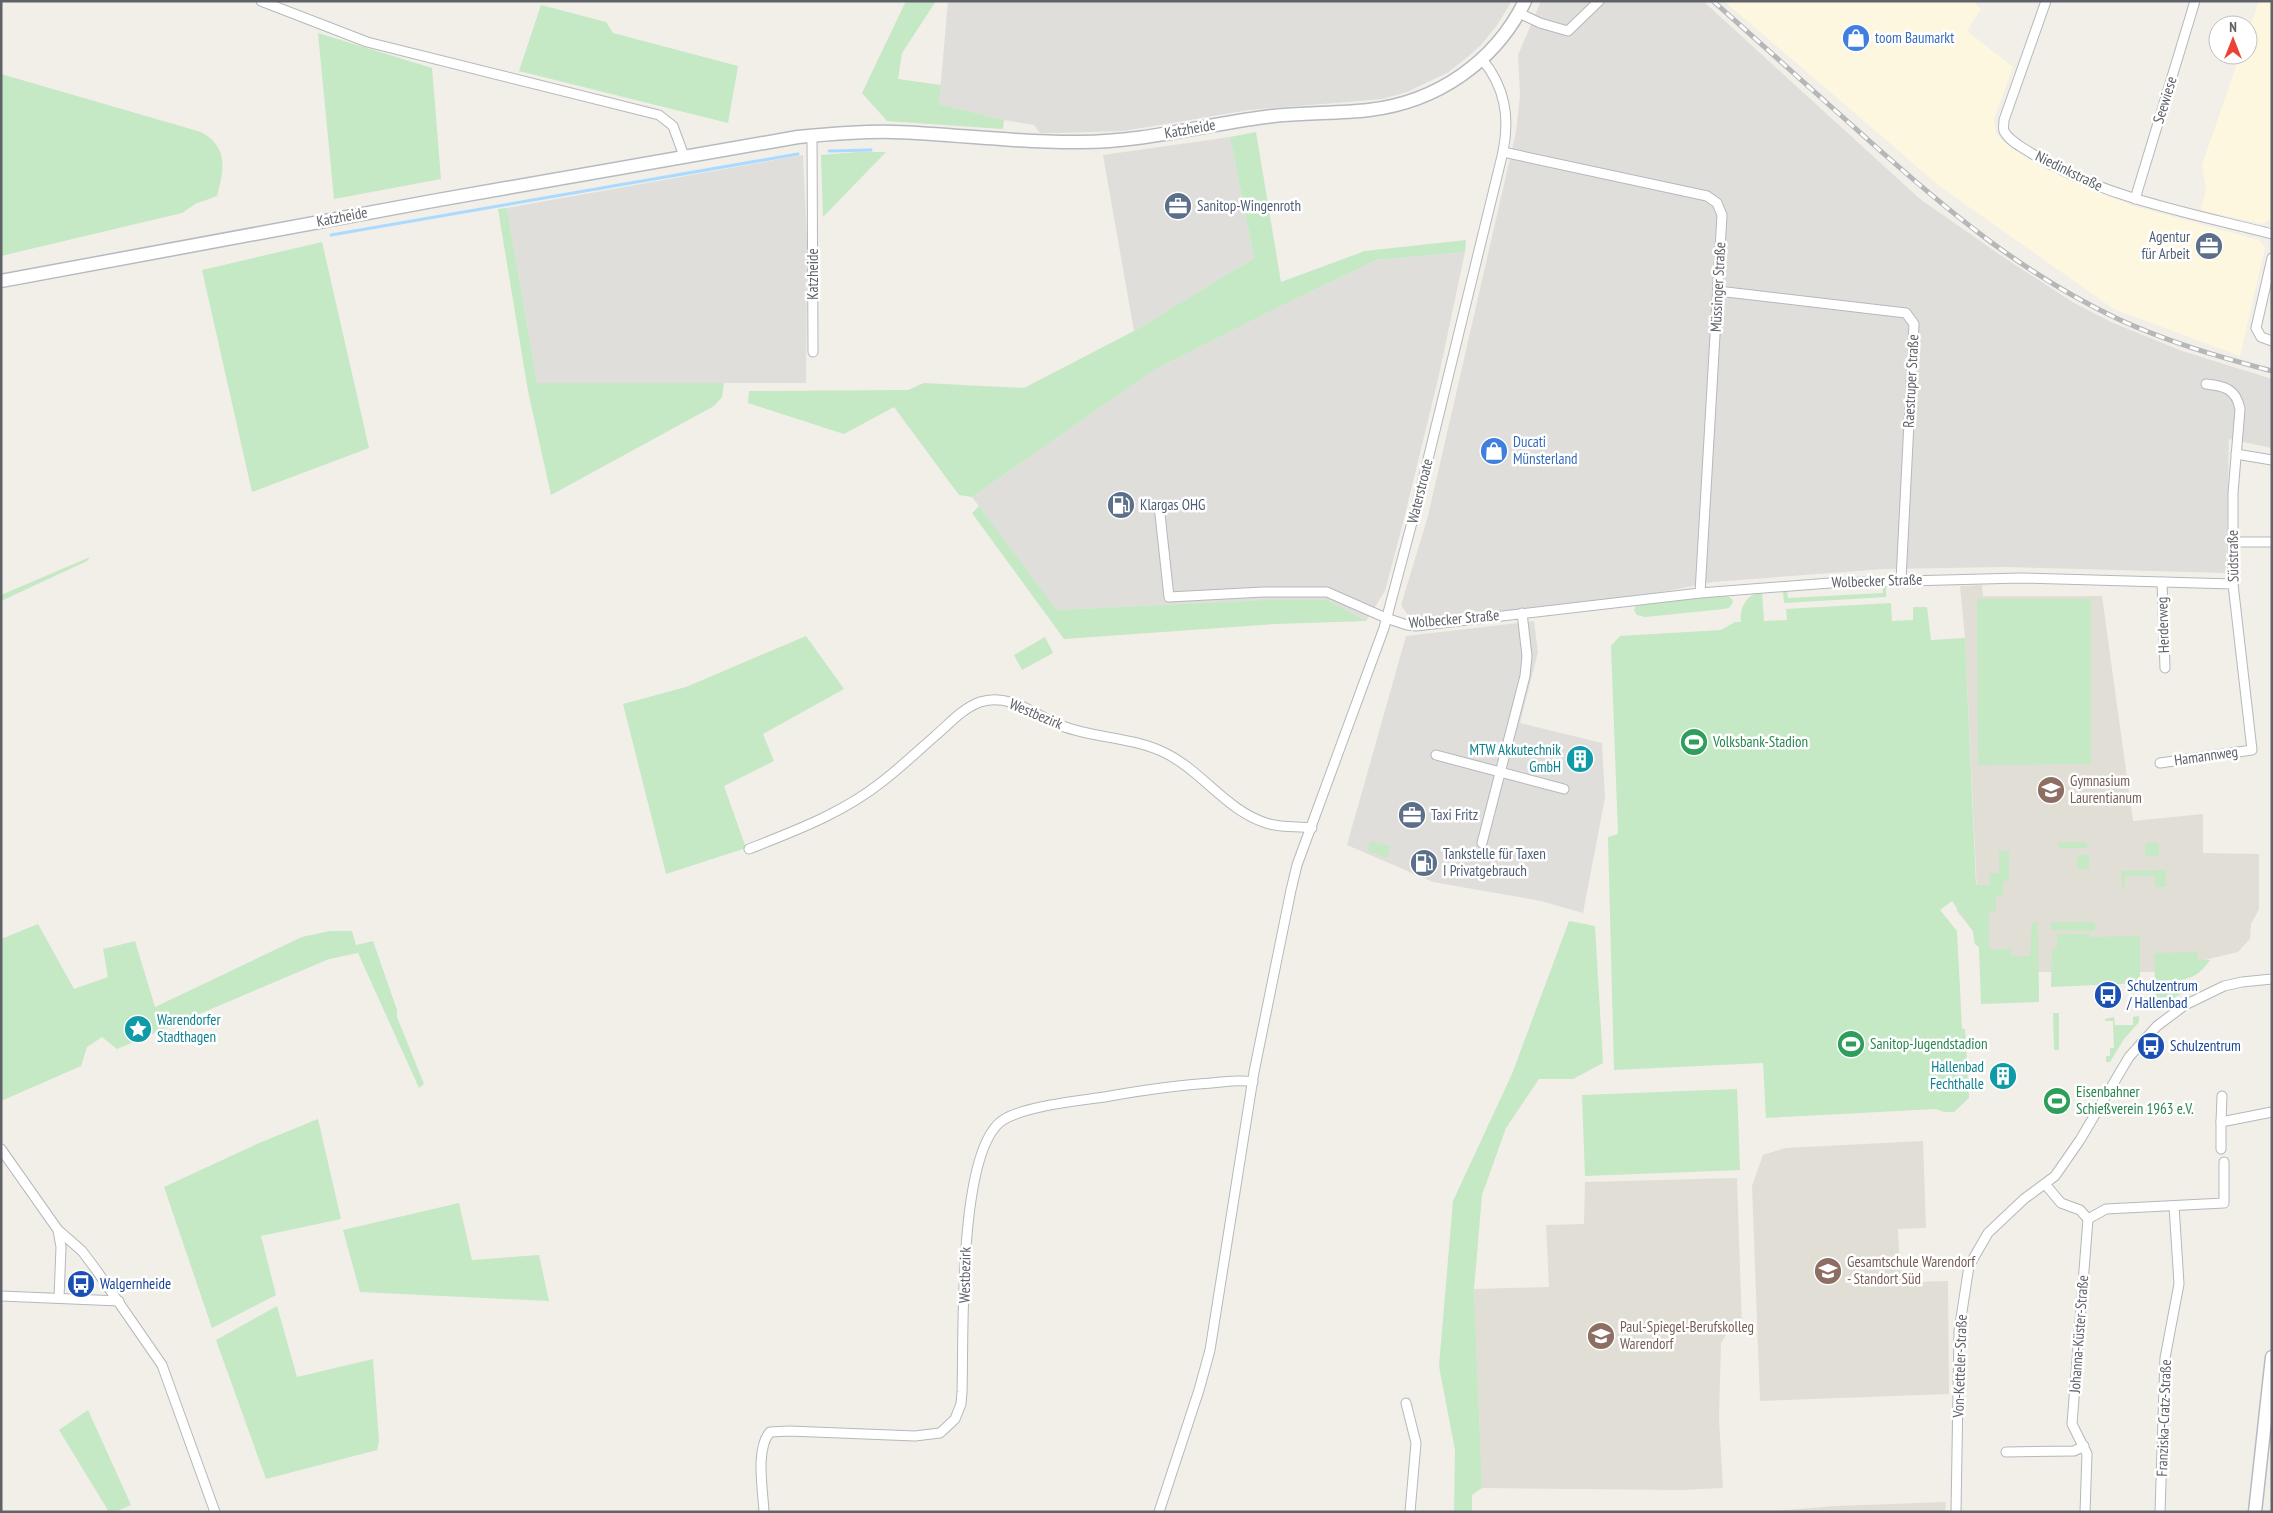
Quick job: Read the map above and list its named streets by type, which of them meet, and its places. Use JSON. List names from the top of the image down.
{
  "streets": {
    "street": [
      "Seewiese",
      "Katzheide",
      "Niedinkstraße",
      "Müssinger Straße",
      "Raestruper Straße",
      "Waterstroate",
      "Südstraße",
      "Wolbecker Straße",
      "Herderweg",
      "Westbezirk",
      "Hamannweg",
      "Johanna-Küster-Straße",
      "Von-Ketteler-Straße",
      "Franziska-Cratz-Straße"
    ]
  },
  "crossings": [
    ["Seewiese", "Niedinkstraße"],
    ["Katzheide", "Waterstroate"],
    ["Müssinger Straße", "Raestruper Straße"],
    ["Müssinger Straße", "Waterstroate"],
    ["Müssinger Straße", "Wolbecker Straße"],
    ["Raestruper Straße", "Wolbecker Straße"],
    ["Waterstroate", "Wolbecker Straße"],
    ["Südstraße", "Wolbecker Straße"],
    ["Südstraße", "Hamannweg"],
    ["Wolbecker Straße", "Herderweg"]
  ],
  "places": {
    "shop": ["toom Baumarkt", "Ducati Münsterland"],
    "office": ["Sanitop-Wingenroth", "Agentur für Arbeit", "Taxi Fritz"],
    "fuel station": ["Klargas OHG", "Tankstelle für Taxen I Privatgebrauch"],
    "sports": ["Volksbank-Stadion", "Sanitop-Jugendstadion", "Eisenbahner Schießverein 1963 e.V."],
    "building": ["MTW Akkutechnik GmbH", "Hallenbad Fechthalle"],
    "school or university": ["Gymnasium Laurentianum", "Gesamtschule Warendorf - Standort Süd", "Paul-Spiegel-Berufskolleg Warendorf"],
    "bus stop": ["Schulzentrum / Hallenbad", "Schulzentrum", "Walgernheide"],
    "place": ["Warendorfer Stadthagen"]
  },
  "north": "top"
}
